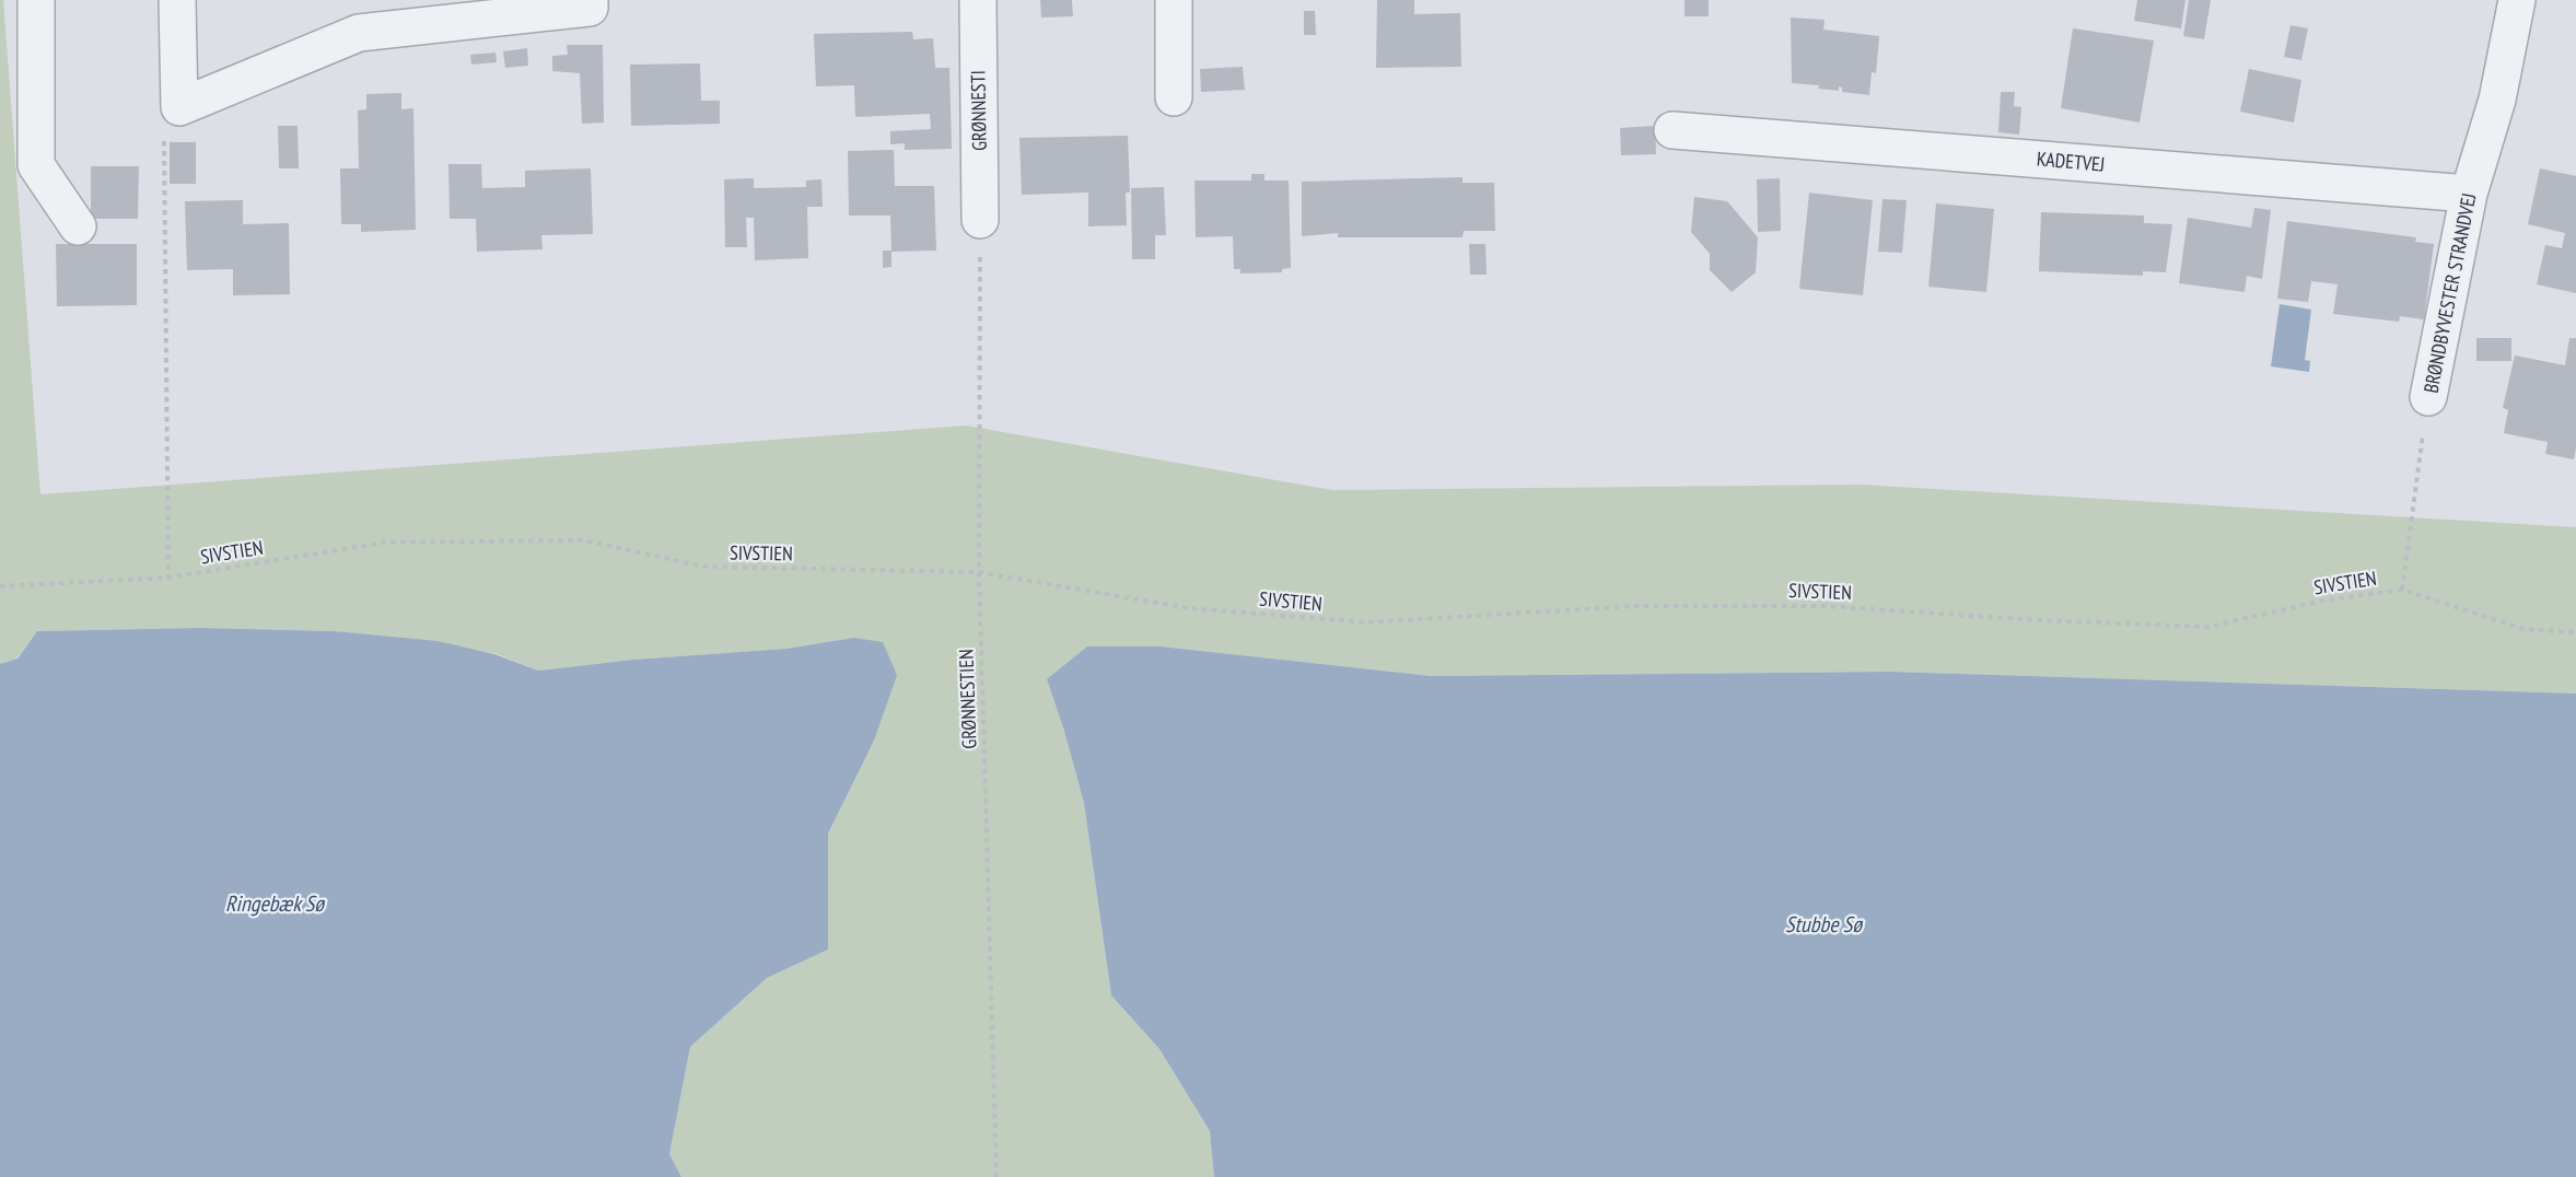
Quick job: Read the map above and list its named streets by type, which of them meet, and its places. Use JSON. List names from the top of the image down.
{
  "streets": {
    "street": ["GRØNNESTI", "KADETVEJ", "BRØNDBYVESTER STRANDVEJ"],
    "path": ["SIVSTIEN", "GRØNNESTIEN"]
  },
  "crossings": [
    ["GRØNNESTI", "GRØNNESTIEN"],
    ["KADETVEJ", "BRØNDBYVESTER STRANDVEJ"],
    ["BRØNDBYVESTER STRANDVEJ", "SIVSTIEN"],
    ["SIVSTIEN", "GRØNNESTIEN"]
  ],
  "water": ["Ringebæk Sø", "Stubbe Sø"]
}
